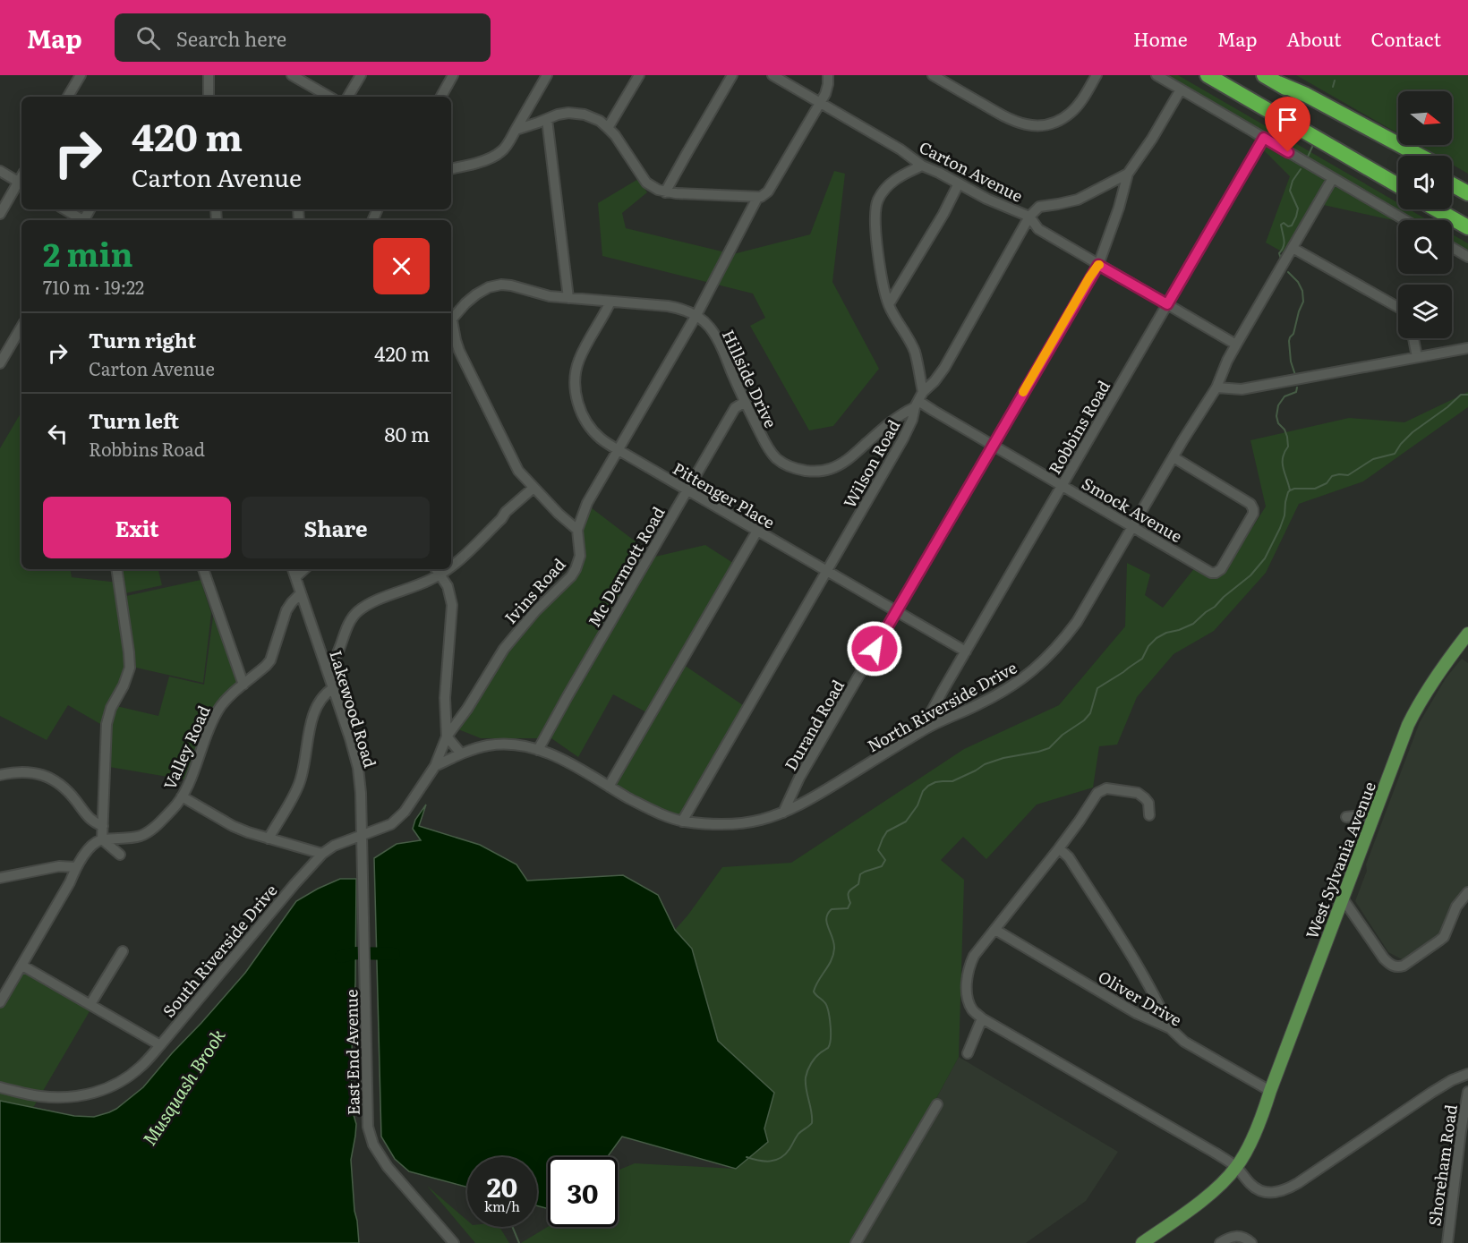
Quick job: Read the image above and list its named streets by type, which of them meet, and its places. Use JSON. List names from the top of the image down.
{
  "streets": {
    "main road": ["West Sylvania Avenue"],
    "street": [
      "Carton Avenue",
      "Hillside Drive",
      "Robbins Road",
      "Wilson Road",
      "Pittenger Place",
      "Smock Avenue",
      "Mc Dermott Road",
      "Ivins Road",
      "North Riverside Drive",
      "Lakewood Road",
      "Durand Road",
      "Valley Road",
      "South Riverside Drive",
      "Oliver Drive",
      "East End Avenue",
      "Shoreham Road"
    ]
  },
  "crossings": [
    ["Carton Avenue", "Robbins Road"],
    ["Carton Avenue", "Wilson Road"],
    ["Carton Avenue", "Ivins Road"],
    ["Carton Avenue", "North Riverside Drive"],
    ["Carton Avenue", "Durand Road"],
    ["Hillside Drive", "Wilson Road"],
    ["Hillside Drive", "Pittenger Place"],
    ["Hillside Drive", "Smock Avenue"],
    ["Hillside Drive", "Mc Dermott Road"],
    ["Hillside Drive", "Ivins Road"],
    ["Robbins Road", "Pittenger Place"],
    ["Robbins Road", "Smock Avenue"],
    ["Robbins Road", "North Riverside Drive"],
    ["Wilson Road", "Pittenger Place"],
    ["Wilson Road", "Smock Avenue"],
    ["Wilson Road", "North Riverside Drive"],
    ["Pittenger Place", "Mc Dermott Road"],
    ["Pittenger Place", "Ivins Road"],
    ["Pittenger Place", "Durand Road"],
    ["Smock Avenue", "North Riverside Drive"],
    ["Smock Avenue", "Durand Road"],
    ["Mc Dermott Road", "North Riverside Drive"],
    ["Ivins Road", "North Riverside Drive"],
    ["Ivins Road", "South Riverside Drive"],
    ["North Riverside Drive", "Durand Road"],
    ["North Riverside Drive", "South Riverside Drive"],
    ["Lakewood Road", "Valley Road"],
    ["Lakewood Road", "South Riverside Drive"],
    ["Lakewood Road", "East End Avenue"],
    ["West Sylvania Avenue", "Oliver Drive"]
  ],
  "water": ["Musquash Brook"],
  "north": "right",
  "page": {
    "header": "Map",
    "search": "Search here",
    "nav": [
      "Home",
      "Map",
      "About",
      "Contact"
    ],
    "turn": ["420 m", "Carton Avenue"],
    "heading": ["2 min", "710 m · 19:22"],
    "list": [
      {
        "name": "Turn right",
        "note": "Carton Avenue",
        "value": "420 m"
      },
      {
        "name": "Turn left",
        "note": "Robbins Road",
        "value": "80 m"
      }
    ],
    "buttons": ["Exit", "Share"],
    "speed": "20 km/h",
    "limit": "30"
  }
}
